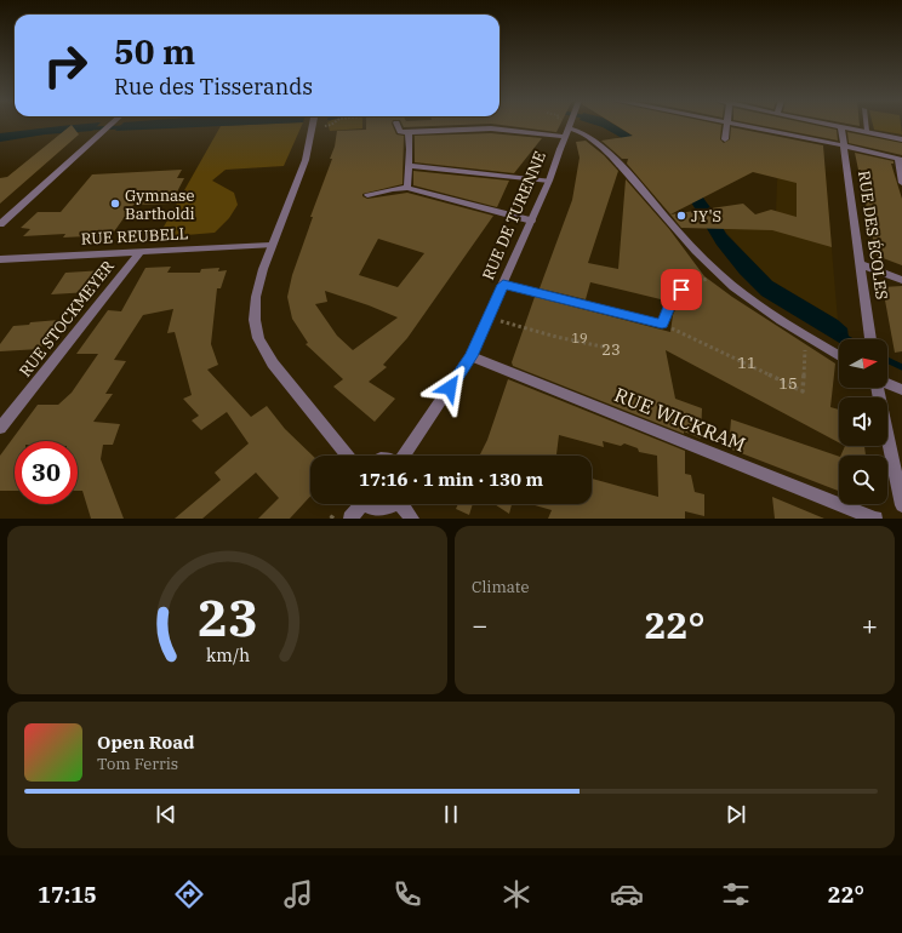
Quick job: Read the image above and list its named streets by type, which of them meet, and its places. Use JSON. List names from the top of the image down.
{
  "streets": {
    "street": [
      "RUE DE TURENNE",
      "RUE DES ÉCOLES",
      "RUE REUBELL",
      "RUE STOCKMEYER",
      "RUE WICKRAM"
    ]
  },
  "crossings": [
    ["RUE DE TURENNE", "RUE WICKRAM"],
    ["RUE REUBELL", "RUE STOCKMEYER"]
  ],
  "places": ["Gymnase Bartholdi", "JY'S"],
  "house_numbers": [
    "19",
    "23",
    "11",
    "15"
  ],
  "north": "right",
  "page": {
    "turn": ["50 m", "Rue des Tisserands"],
    "limit": "30",
    "trip": "17:16 · 1 min · 130 m",
    "tile": "Climate",
    "heat": ["−", "22°", "+"],
    "song": ["Open Road", "Tom Ferris"],
    "tabs": ["17:15", "22°"],
    "gauge": ["23", "km/h"]
  }
}
